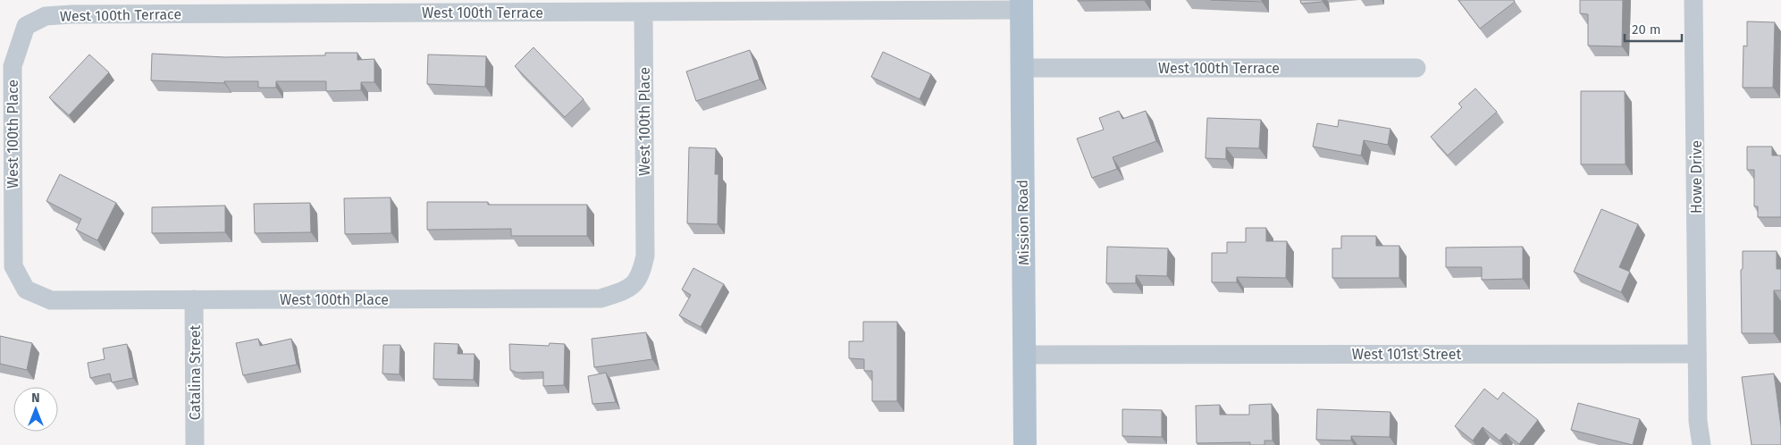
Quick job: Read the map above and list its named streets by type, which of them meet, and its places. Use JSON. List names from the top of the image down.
{
  "streets": {
    "main road": ["Mission Road"],
    "street": [
      "West 100th Terrace",
      "West 100th Place",
      "Howe Drive",
      "West 101st Street",
      "Catalina Street"
    ]
  },
  "crossings": [
    ["West 100th Terrace", "West 100th Place"],
    ["West 100th Terrace", "Mission Road"],
    ["West 100th Place", "Catalina Street"],
    ["Howe Drive", "West 101st Street"],
    ["Mission Road", "West 101st Street"]
  ],
  "scale_bar": "20 m",
  "north": "top"
}
